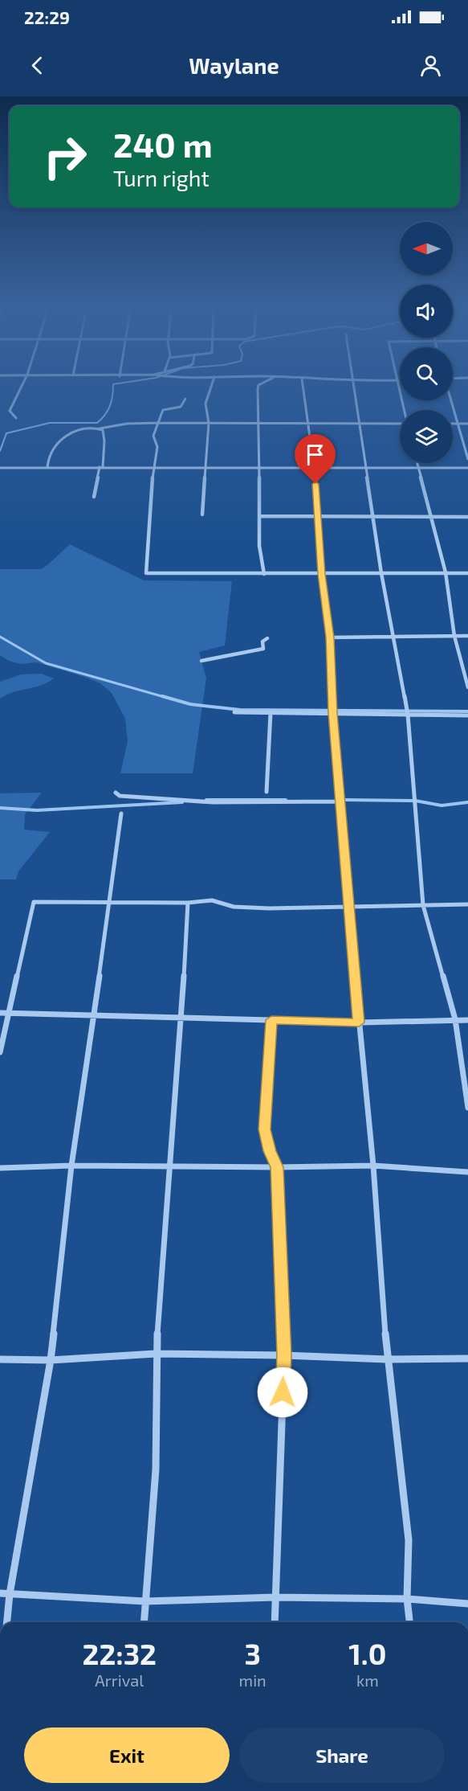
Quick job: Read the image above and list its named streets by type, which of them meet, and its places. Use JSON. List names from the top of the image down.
{
  "north": "left",
  "page": {
    "status": "22:29",
    "header": "Waylane",
    "turn": ["240 m", "Turn right"],
    "eta": [
      "22:32",
      "Arrival",
      "3",
      "min",
      "1.0",
      "km"
    ],
    "buttons": ["Exit", "Share"]
  }
}
